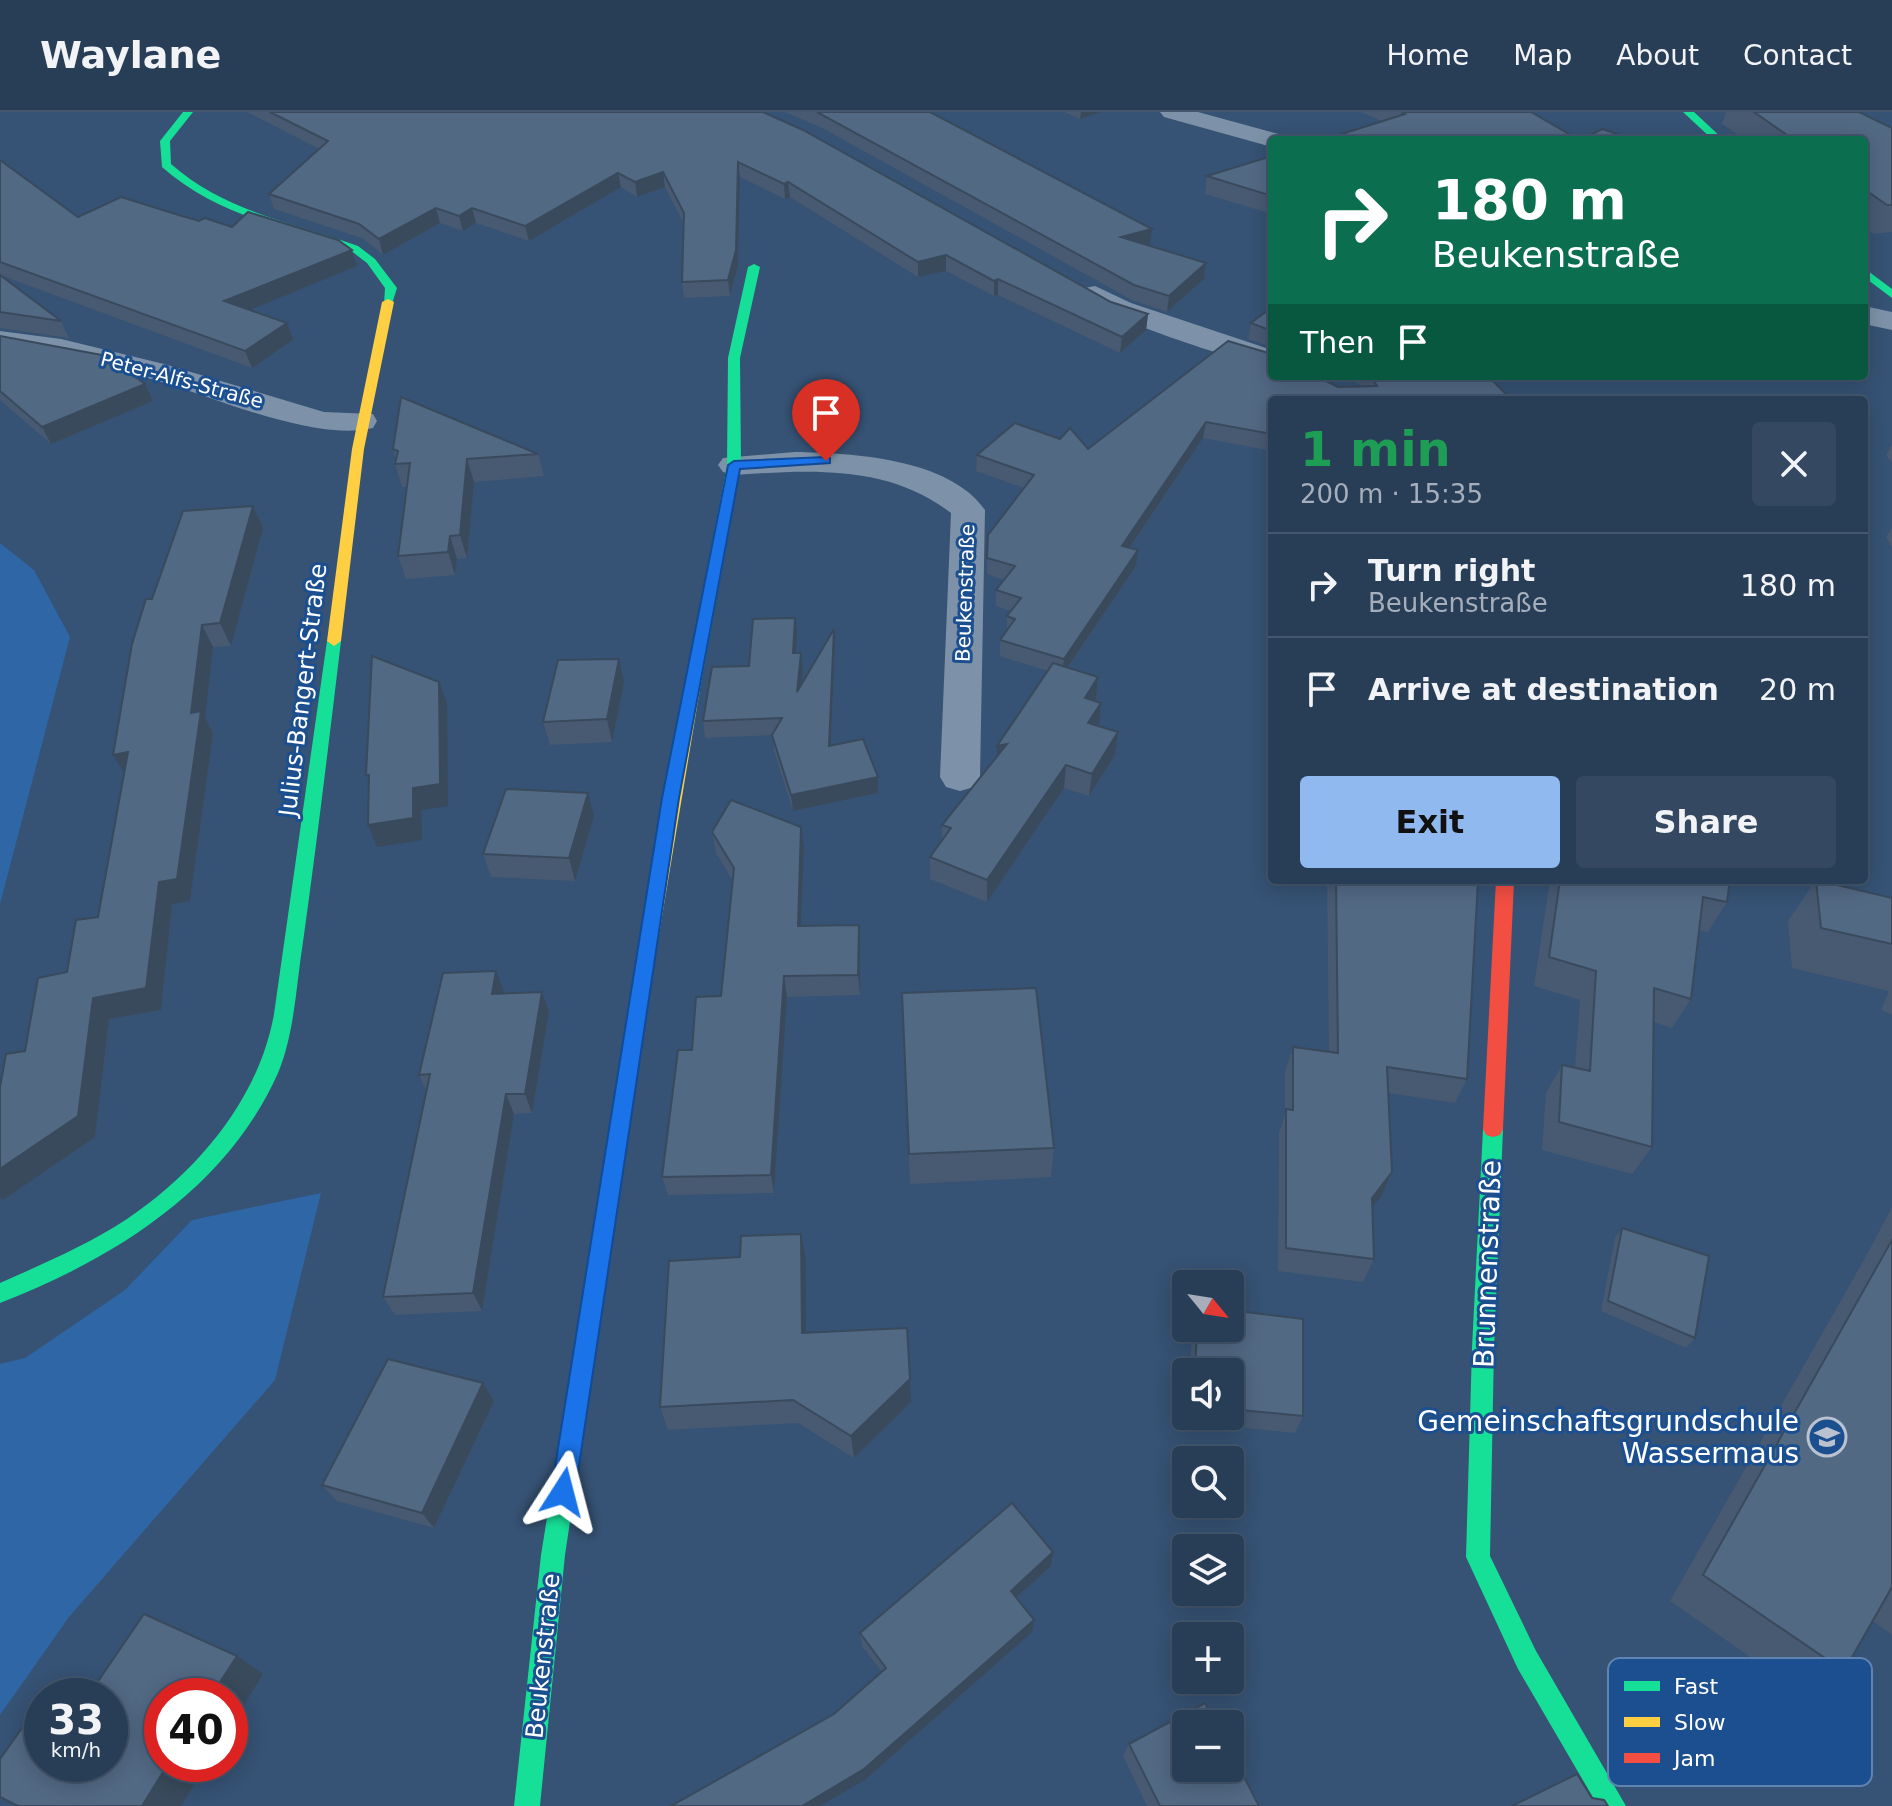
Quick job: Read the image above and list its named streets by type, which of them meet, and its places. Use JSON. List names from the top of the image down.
{
  "streets": {
    "street": [
      "Peter-Alfs-Straße",
      "Beukenstraße",
      "Julius-Bangert-Straße",
      "Brunnenstraße"
    ]
  },
  "crossings": [
    ["Peter-Alfs-Straße", "Julius-Bangert-Straße"]
  ],
  "places": {
    "school or university": ["Gemeinschaftsgrundschule Wassermaus"]
  },
  "legend": ["Fast", "Slow", "Jam"],
  "north": "bottom right",
  "page": {
    "header": "Waylane",
    "nav": [
      "Home",
      "Map",
      "About",
      "Contact"
    ],
    "turn": ["180 m", "Beukenstraße"],
    "then": "Then",
    "heading": ["1 min", "200 m · 15:35"],
    "list": [
      {
        "name": "Turn right",
        "note": "Beukenstraße",
        "value": "180 m"
      },
      {
        "name": "Arrive at destination",
        "value": "20 m"
      }
    ],
    "buttons": ["Exit", "Share"],
    "map_buttons": ["+", "−"],
    "speed": "33 km/h",
    "limit": "40"
  }
}
